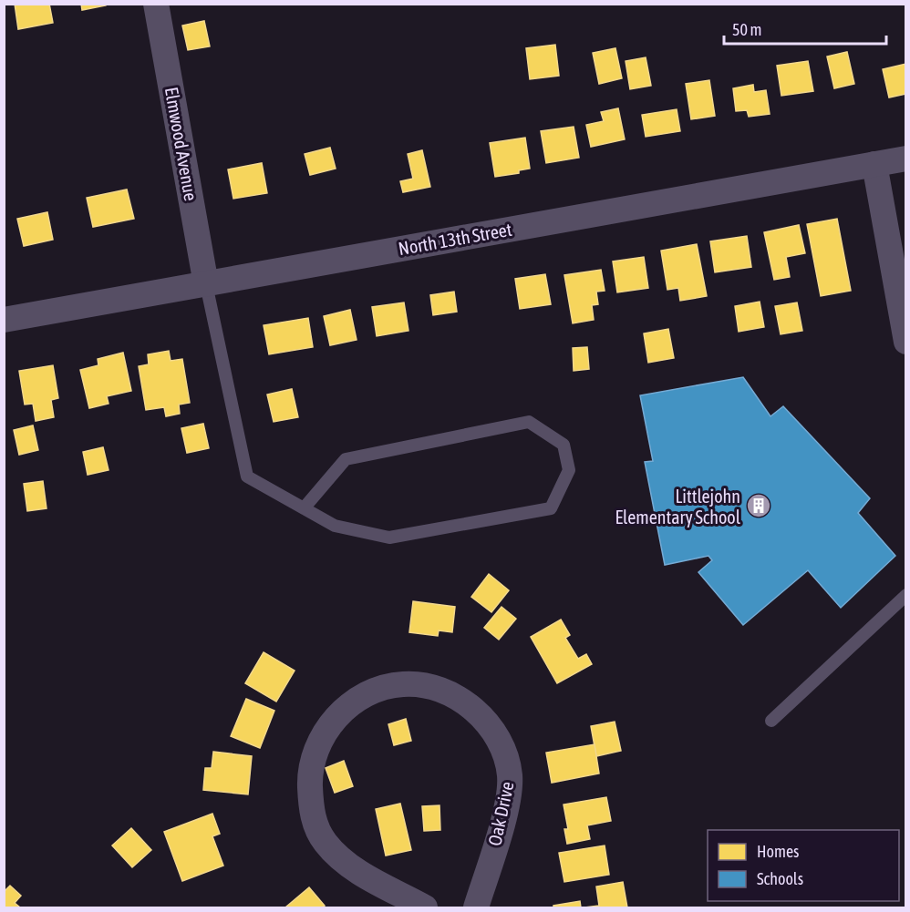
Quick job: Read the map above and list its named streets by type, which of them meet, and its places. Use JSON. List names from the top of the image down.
{
  "streets": {
    "street": ["Elmwood Avenue", "North 13th Street", "Oak Drive"]
  },
  "crossings": [
    ["Elmwood Avenue", "North 13th Street"]
  ],
  "places": {
    "building": ["Littlejohn Elementary School"]
  },
  "legend": ["Homes", "Schools"],
  "scale_bar": "50 m"
}
